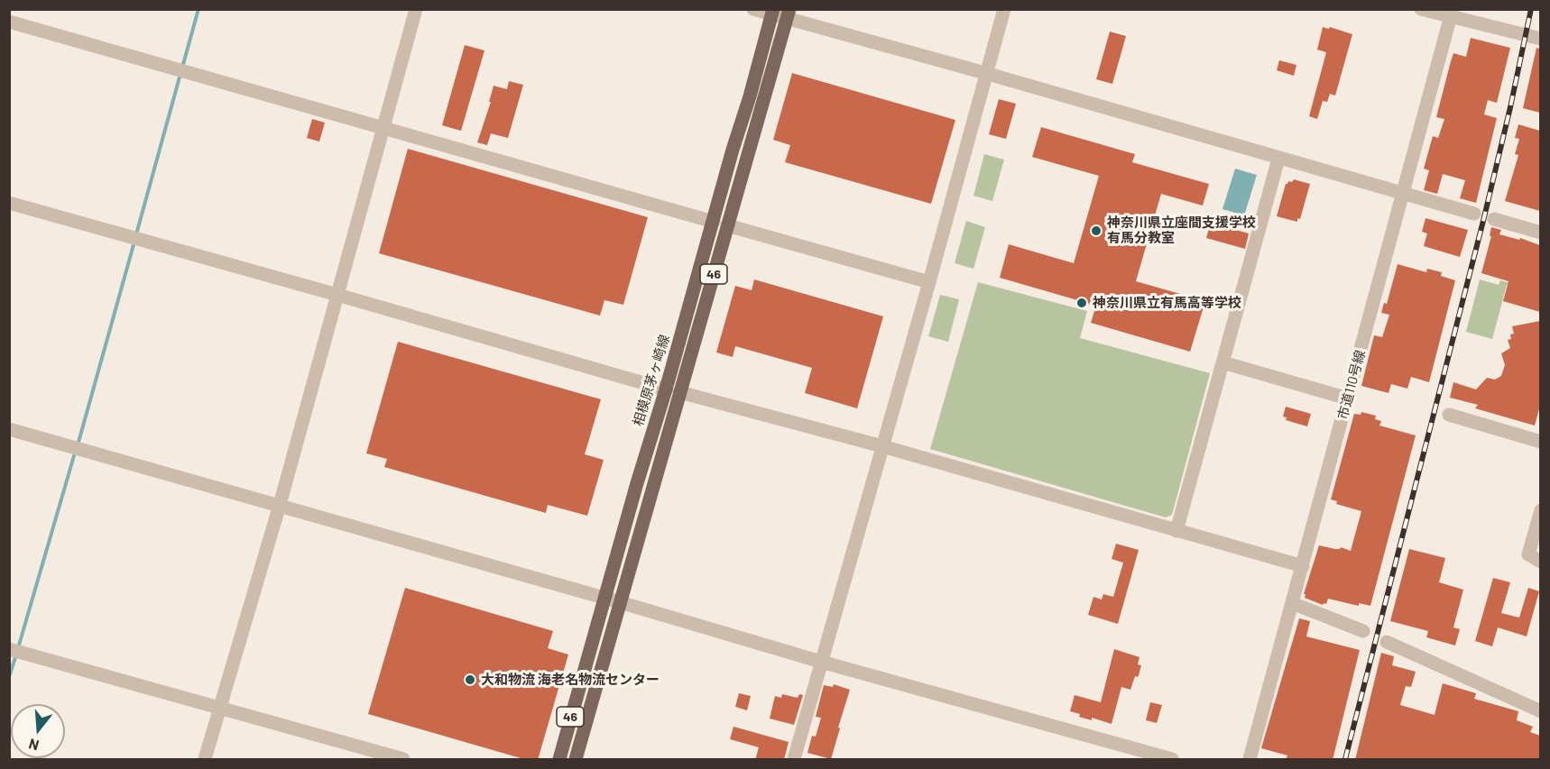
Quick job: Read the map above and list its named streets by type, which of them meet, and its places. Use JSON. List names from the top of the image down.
{
  "streets": {
    "main road": ["46", "相模原茅ヶ崎線"],
    "street": ["市道110号線"]
  },
  "places": ["神奈川県立座間支援学校 有馬分教室", "神奈川県立有馬高等学校", "大和物流 海老名物流センター"],
  "north": "bottom"
}
